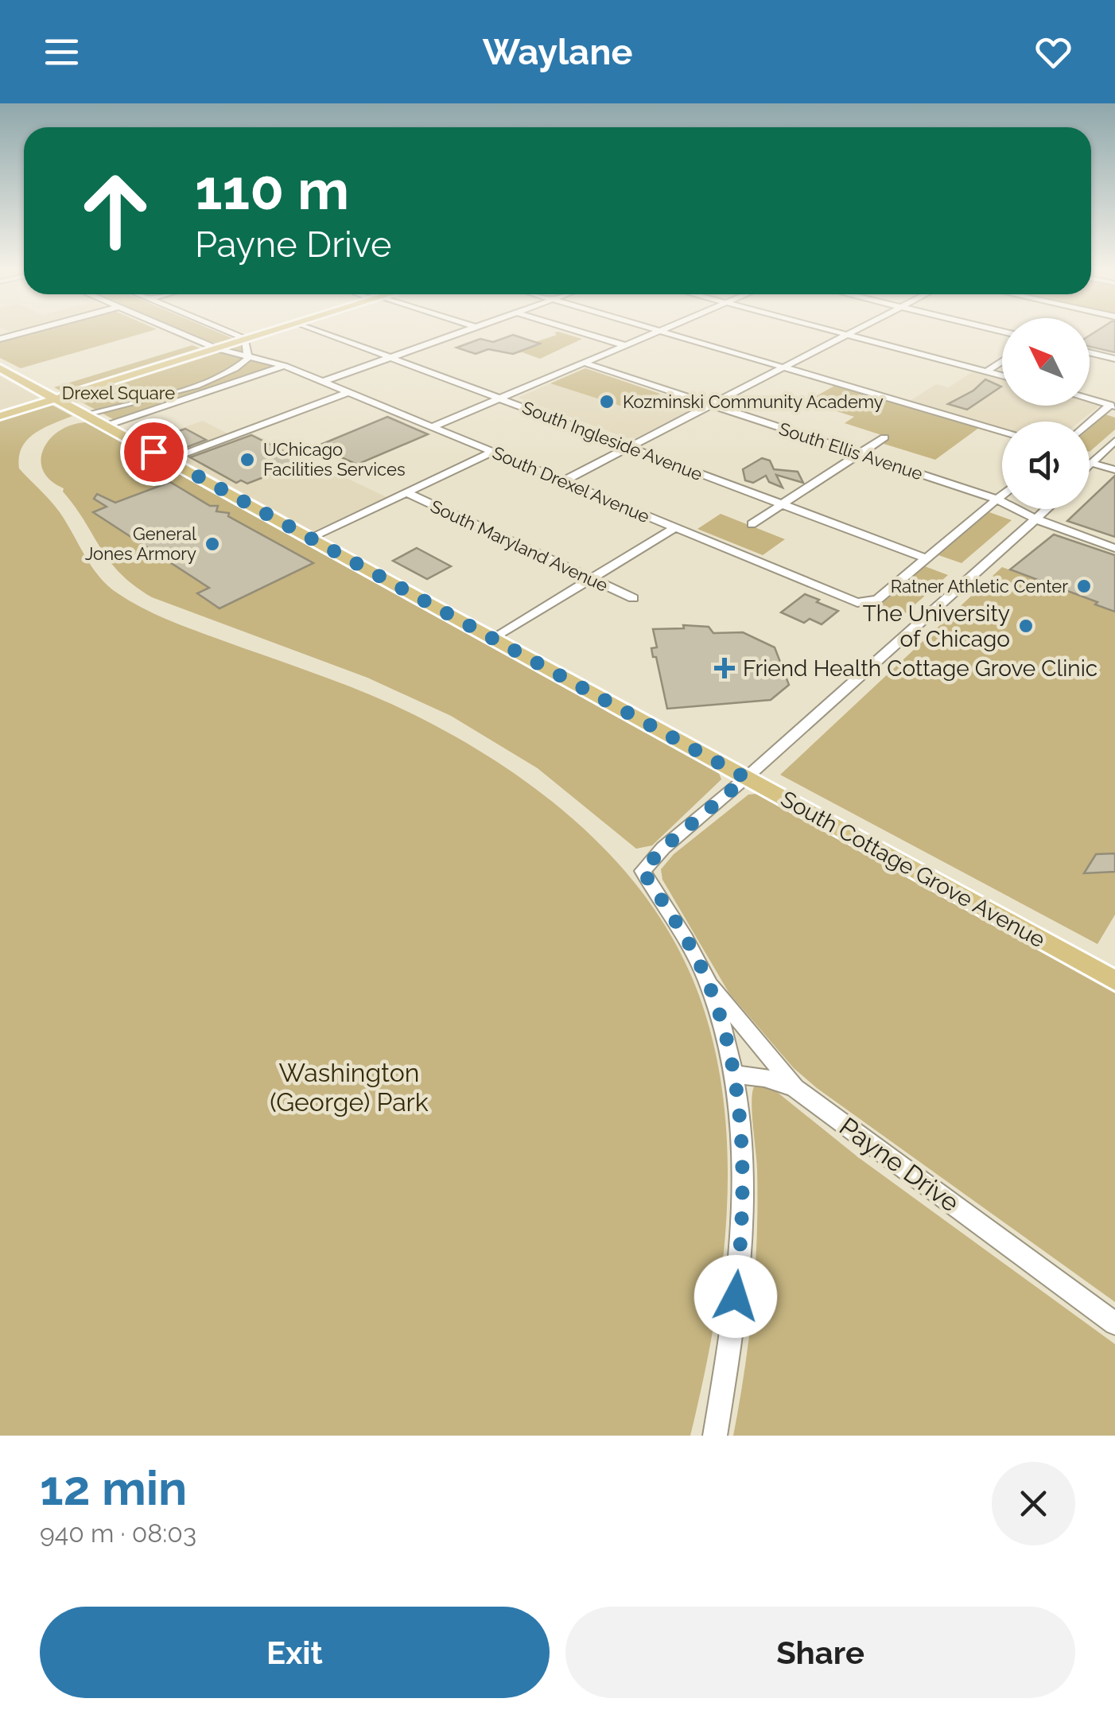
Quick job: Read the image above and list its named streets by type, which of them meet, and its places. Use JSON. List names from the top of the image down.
{
  "streets": {
    "main road": ["South Cottage Grove Avenue"],
    "street": [
      "South Ingleside Avenue",
      "South Ellis Avenue",
      "South Drexel Avenue",
      "South Maryland Avenue",
      "Payne Drive"
    ]
  },
  "crossings": [
    ["South Ingleside Avenue", "South Drexel Avenue"],
    ["South Cottage Grove Avenue", "Payne Drive"]
  ],
  "parks": ["Drexel Square", "Washington (George) Park"],
  "places": {
    "other": [
      "Kozminski Community Academy",
      "UChicago Facilities Services",
      "General Jones Armory",
      "Ratner Athletic Center",
      "The University of Chicago"
    ],
    "health": ["Friend Health Cottage Grove Clinic"]
  },
  "north": "top left",
  "page": {
    "header": "Waylane",
    "turn": ["110 m", "Payne Drive"],
    "heading": ["12 min", "940 m · 08:03"],
    "buttons": ["Exit", "Share"]
  }
}
